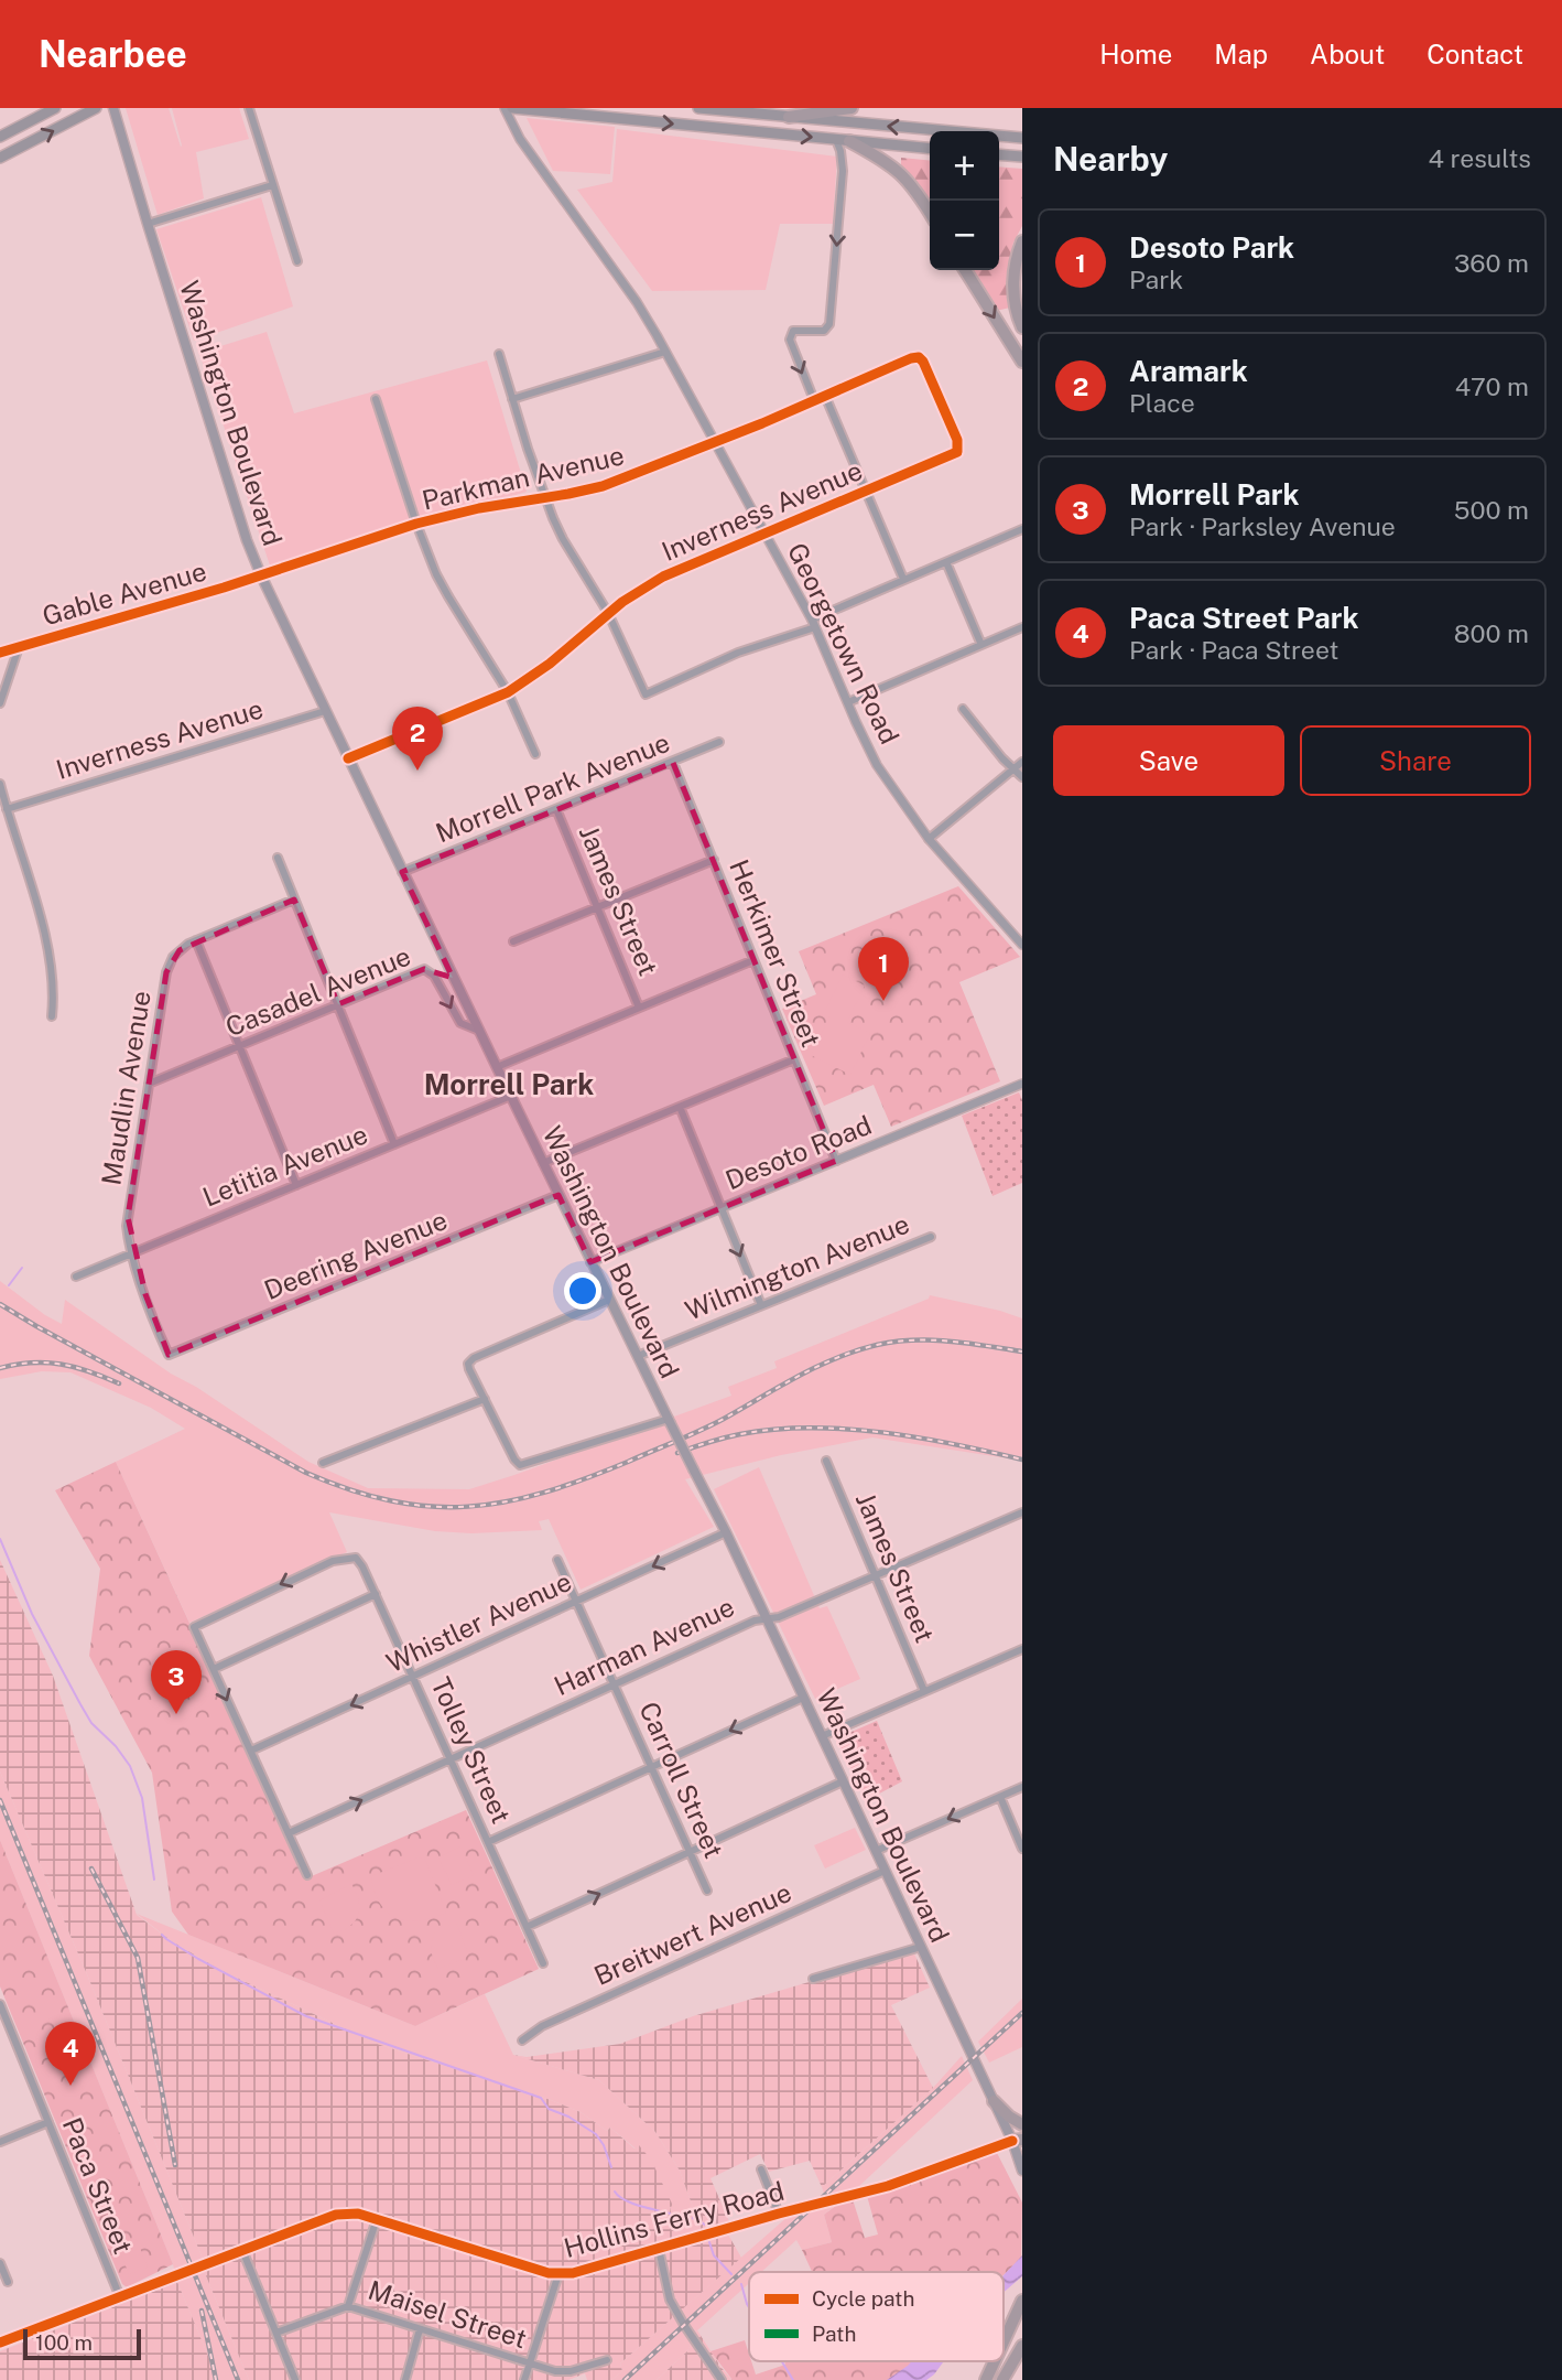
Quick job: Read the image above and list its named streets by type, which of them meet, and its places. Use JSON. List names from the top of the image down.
{
  "streets": {
    "main road": ["Washington Boulevard"],
    "street": [
      "Parkman Avenue",
      "Inverness Avenue",
      "Gable Avenue",
      "Georgetown Road",
      "Morrell Park Avenue",
      "James Street",
      "Herkimer Street",
      "Casadel Avenue",
      "Maudlin Avenue",
      "Desoto Road",
      "Letitia Avenue",
      "Deering Avenue",
      "Wilmington Avenue",
      "Whistler Avenue",
      "Harman Avenue",
      "Tolley Street",
      "Carroll Street",
      "Breitwert Avenue",
      "Paca Street",
      "Hollins Ferry Road",
      "Maisel Street"
    ]
  },
  "crossings": [
    ["Washington Boulevard", "Parkman Avenue"],
    ["Washington Boulevard", "Inverness Avenue"],
    ["Washington Boulevard", "Gable Avenue"],
    ["Washington Boulevard", "Morrell Park Avenue"],
    ["Washington Boulevard", "Casadel Avenue"],
    ["Washington Boulevard", "Desoto Road"],
    ["Washington Boulevard", "Letitia Avenue"],
    ["Washington Boulevard", "Deering Avenue"],
    ["Washington Boulevard", "Wilmington Avenue"],
    ["Washington Boulevard", "Whistler Avenue"],
    ["Washington Boulevard", "Harman Avenue"],
    ["Washington Boulevard", "Breitwert Avenue"],
    ["Washington Boulevard", "Hollins Ferry Road"],
    ["Parkman Avenue", "Inverness Avenue"],
    ["Parkman Avenue", "Gable Avenue"],
    ["Parkman Avenue", "Georgetown Road"],
    ["Inverness Avenue", "Georgetown Road"],
    ["Morrell Park Avenue", "James Street"],
    ["Morrell Park Avenue", "Herkimer Street"],
    ["James Street", "Harman Avenue"],
    ["Herkimer Street", "Desoto Road"],
    ["Casadel Avenue", "Maudlin Avenue"],
    ["Maudlin Avenue", "Letitia Avenue"],
    ["Maudlin Avenue", "Deering Avenue"],
    ["Whistler Avenue", "Tolley Street"],
    ["Whistler Avenue", "Carroll Street"],
    ["Harman Avenue", "Tolley Street"],
    ["Harman Avenue", "Carroll Street"],
    ["Paca Street", "Hollins Ferry Road"]
  ],
  "one_way": ["Whistler Avenue"],
  "districts": ["Morrell Park"],
  "legend": ["Cycle path", "Path"],
  "scale_bar": "100 m",
  "page": {
    "header": "Nearbee",
    "nav": [
      "Home",
      "Map",
      "About",
      "Contact"
    ],
    "heading": ["Nearby", "4 results"],
    "map_buttons": ["+", "−"],
    "list": [
      {
        "mark": "1",
        "name": "Desoto Park",
        "note": "Park",
        "value": "360 m"
      },
      {
        "mark": "2",
        "name": "Aramark",
        "note": "Place",
        "value": "470 m"
      },
      {
        "mark": "3",
        "name": "Morrell Park",
        "note": "Park · Parksley Avenue",
        "value": "500 m"
      },
      {
        "mark": "4",
        "name": "Paca Street Park",
        "note": "Park · Paca Street",
        "value": "800 m"
      }
    ],
    "buttons": ["Save", "Share"],
    "pins": [
      "2",
      "1",
      "3",
      "4"
    ],
    "scale": "100 m"
  }
}
